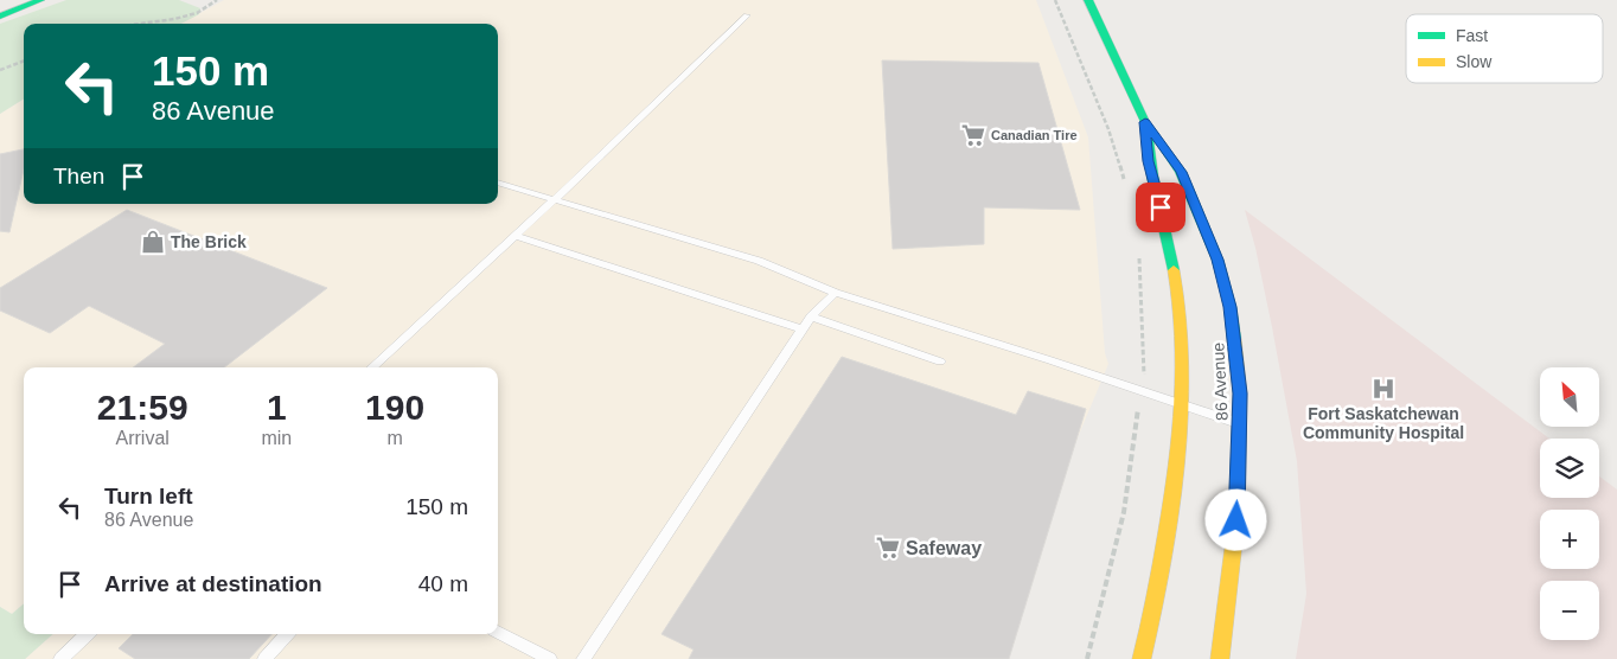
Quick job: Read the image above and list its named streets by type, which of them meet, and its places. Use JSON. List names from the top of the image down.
{
  "streets": {
    "street": ["86 Avenue"]
  },
  "places": {
    "supermarket": ["Canadian Tire", "Safeway"],
    "shop": ["The Brick"],
    "hospital": ["Fort Saskatchewan Community Hospital"]
  },
  "legend": ["Fast", "Slow"],
  "north": "top left",
  "page": {
    "turn": ["150 m", "86 Avenue"],
    "then": "Then",
    "map_buttons": ["+", "−"],
    "eta": [
      "21:59",
      "Arrival",
      "1",
      "min",
      "190",
      "m"
    ],
    "list": [
      {
        "name": "Turn left",
        "note": "86 Avenue",
        "value": "150 m"
      },
      {
        "name": "Arrive at destination",
        "value": "40 m"
      }
    ]
  }
}
